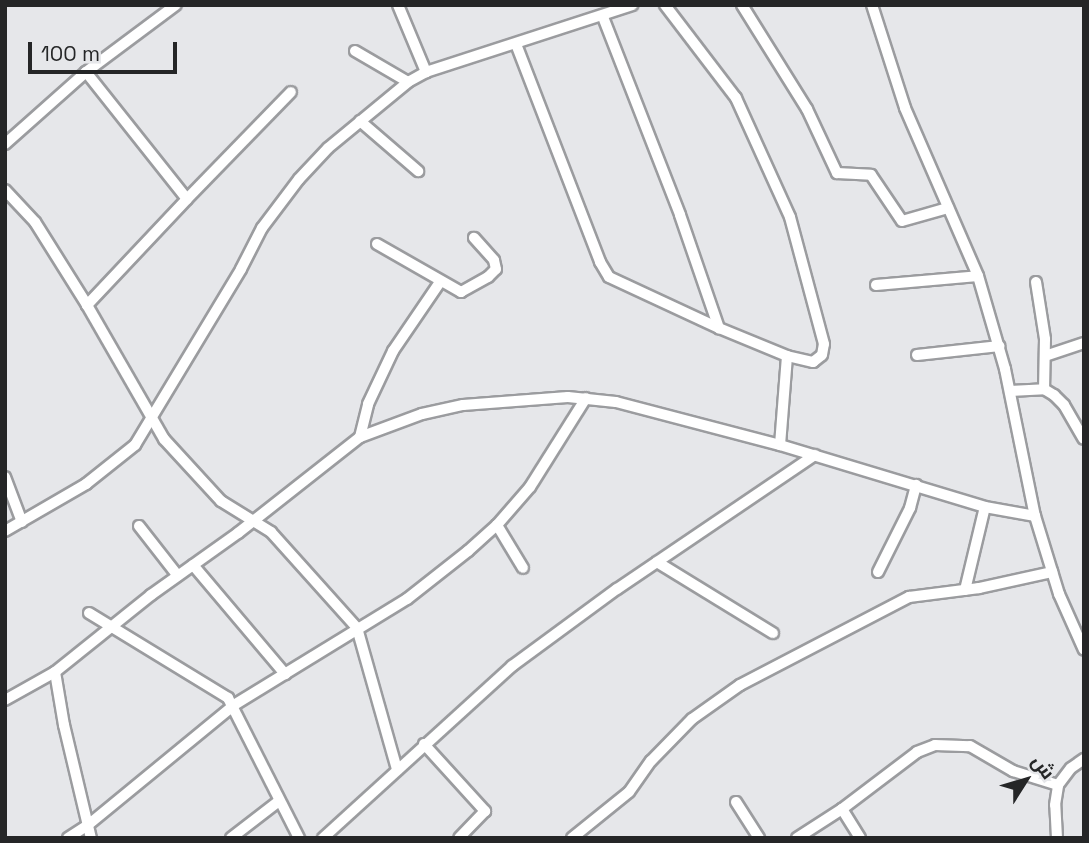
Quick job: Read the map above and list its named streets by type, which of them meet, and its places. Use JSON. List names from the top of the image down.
{
  "scale_bar": "100 m",
  "north": "top right"
}
